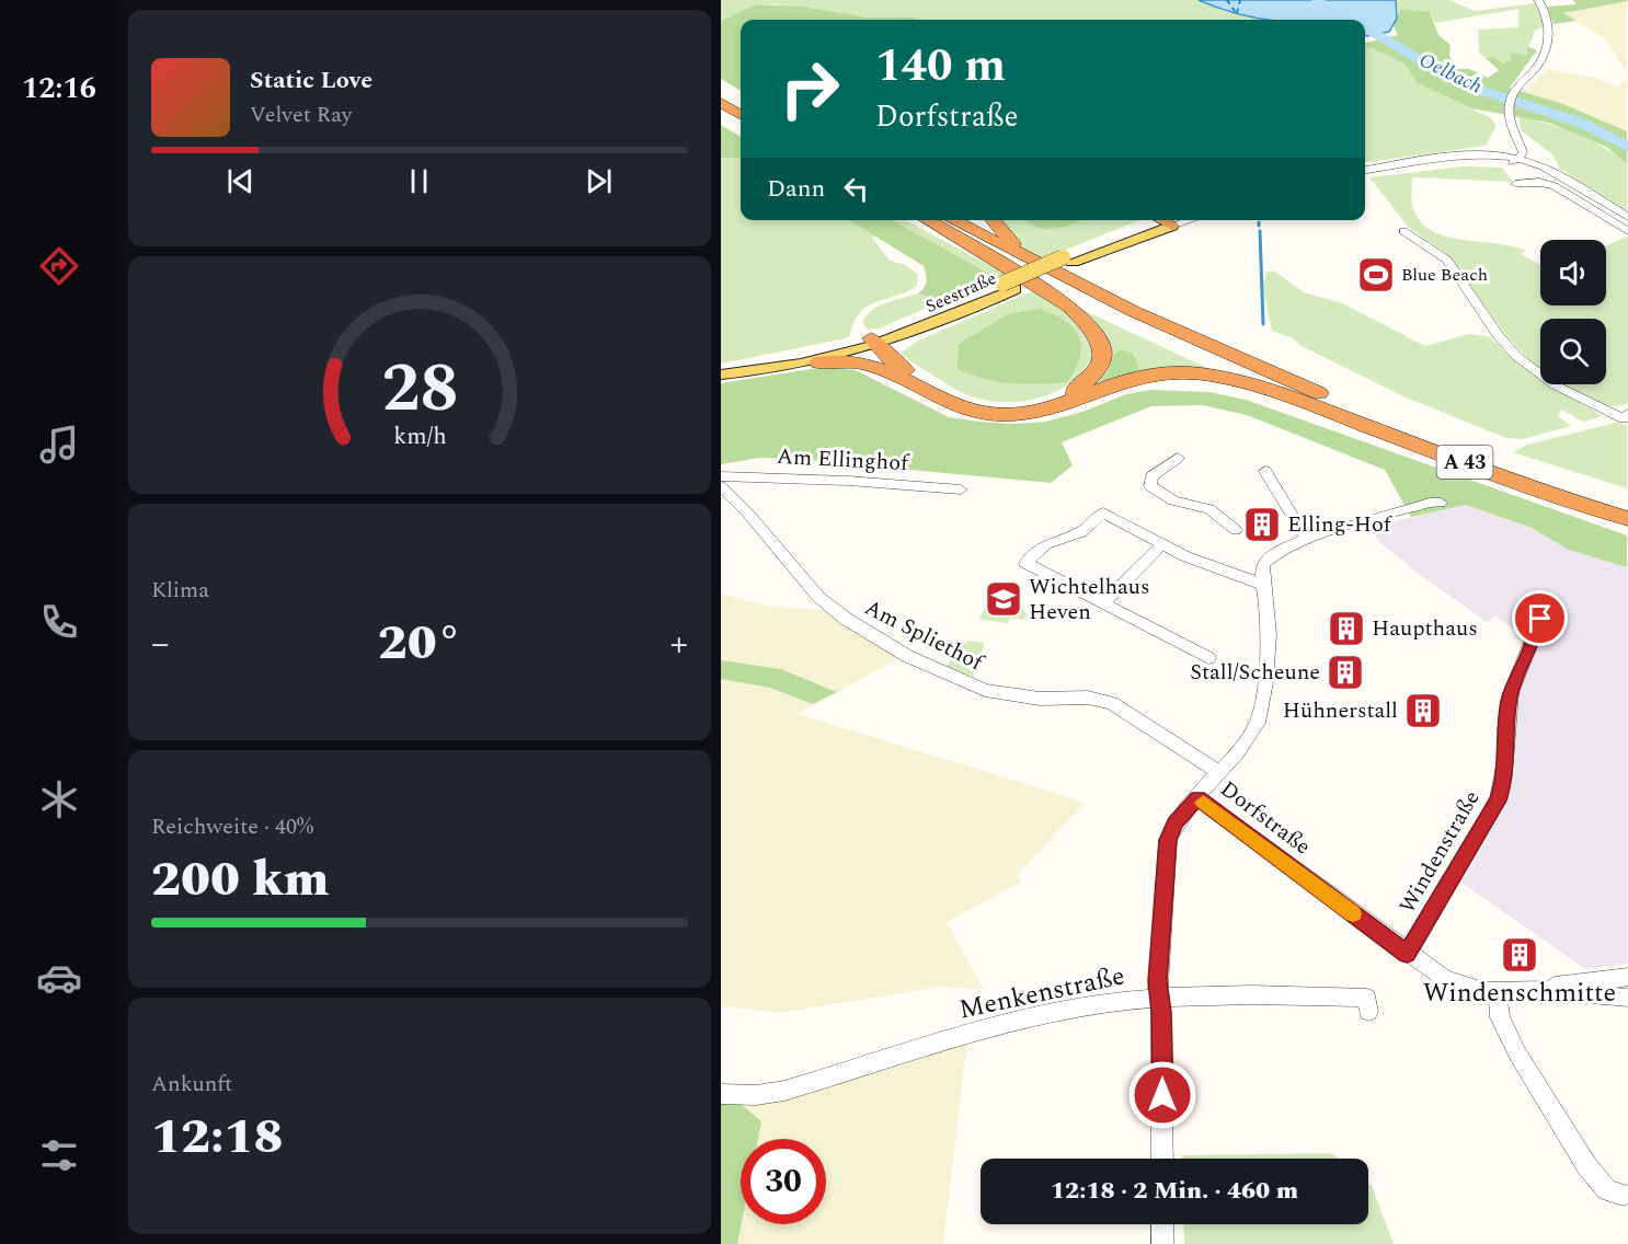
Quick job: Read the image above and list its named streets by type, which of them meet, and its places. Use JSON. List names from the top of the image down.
{
  "streets": {
    "highway": ["A 43"],
    "main road": ["Seestraße"],
    "street": [
      "Am Ellinghof",
      "Am Spliethof",
      "Dorfstraße",
      "Windenstraße",
      "Menkenstraße"
    ]
  },
  "crossings": [
    ["Am Spliethof", "Dorfstraße"],
    ["Dorfstraße", "Windenstraße"]
  ],
  "water": ["Oelbach"],
  "places": {
    "sports": ["Blue Beach"],
    "building": [
      "Elling-Hof",
      "Haupthaus",
      "Stall/Scheune",
      "Hühnerstall",
      "Windenschmitte"
    ],
    "school or university": ["Wichtelhaus Heven"]
  },
  "page": {
    "tabs": "12:16",
    "turn": ["140 m", "Dorfstraße"],
    "song": ["Static Love", "Velvet Ray"],
    "then": "Dann",
    "tile": [
      "Klima",
      ["Reichweite · 40%", "200 km"],
      ["Ankunft", "12:18"]
    ],
    "heat": ["−", "20°", "+"],
    "limit": "30",
    "trip": "12:18 · 2 Min. · 460 m",
    "gauge": ["28", "km/h"]
  }
}
